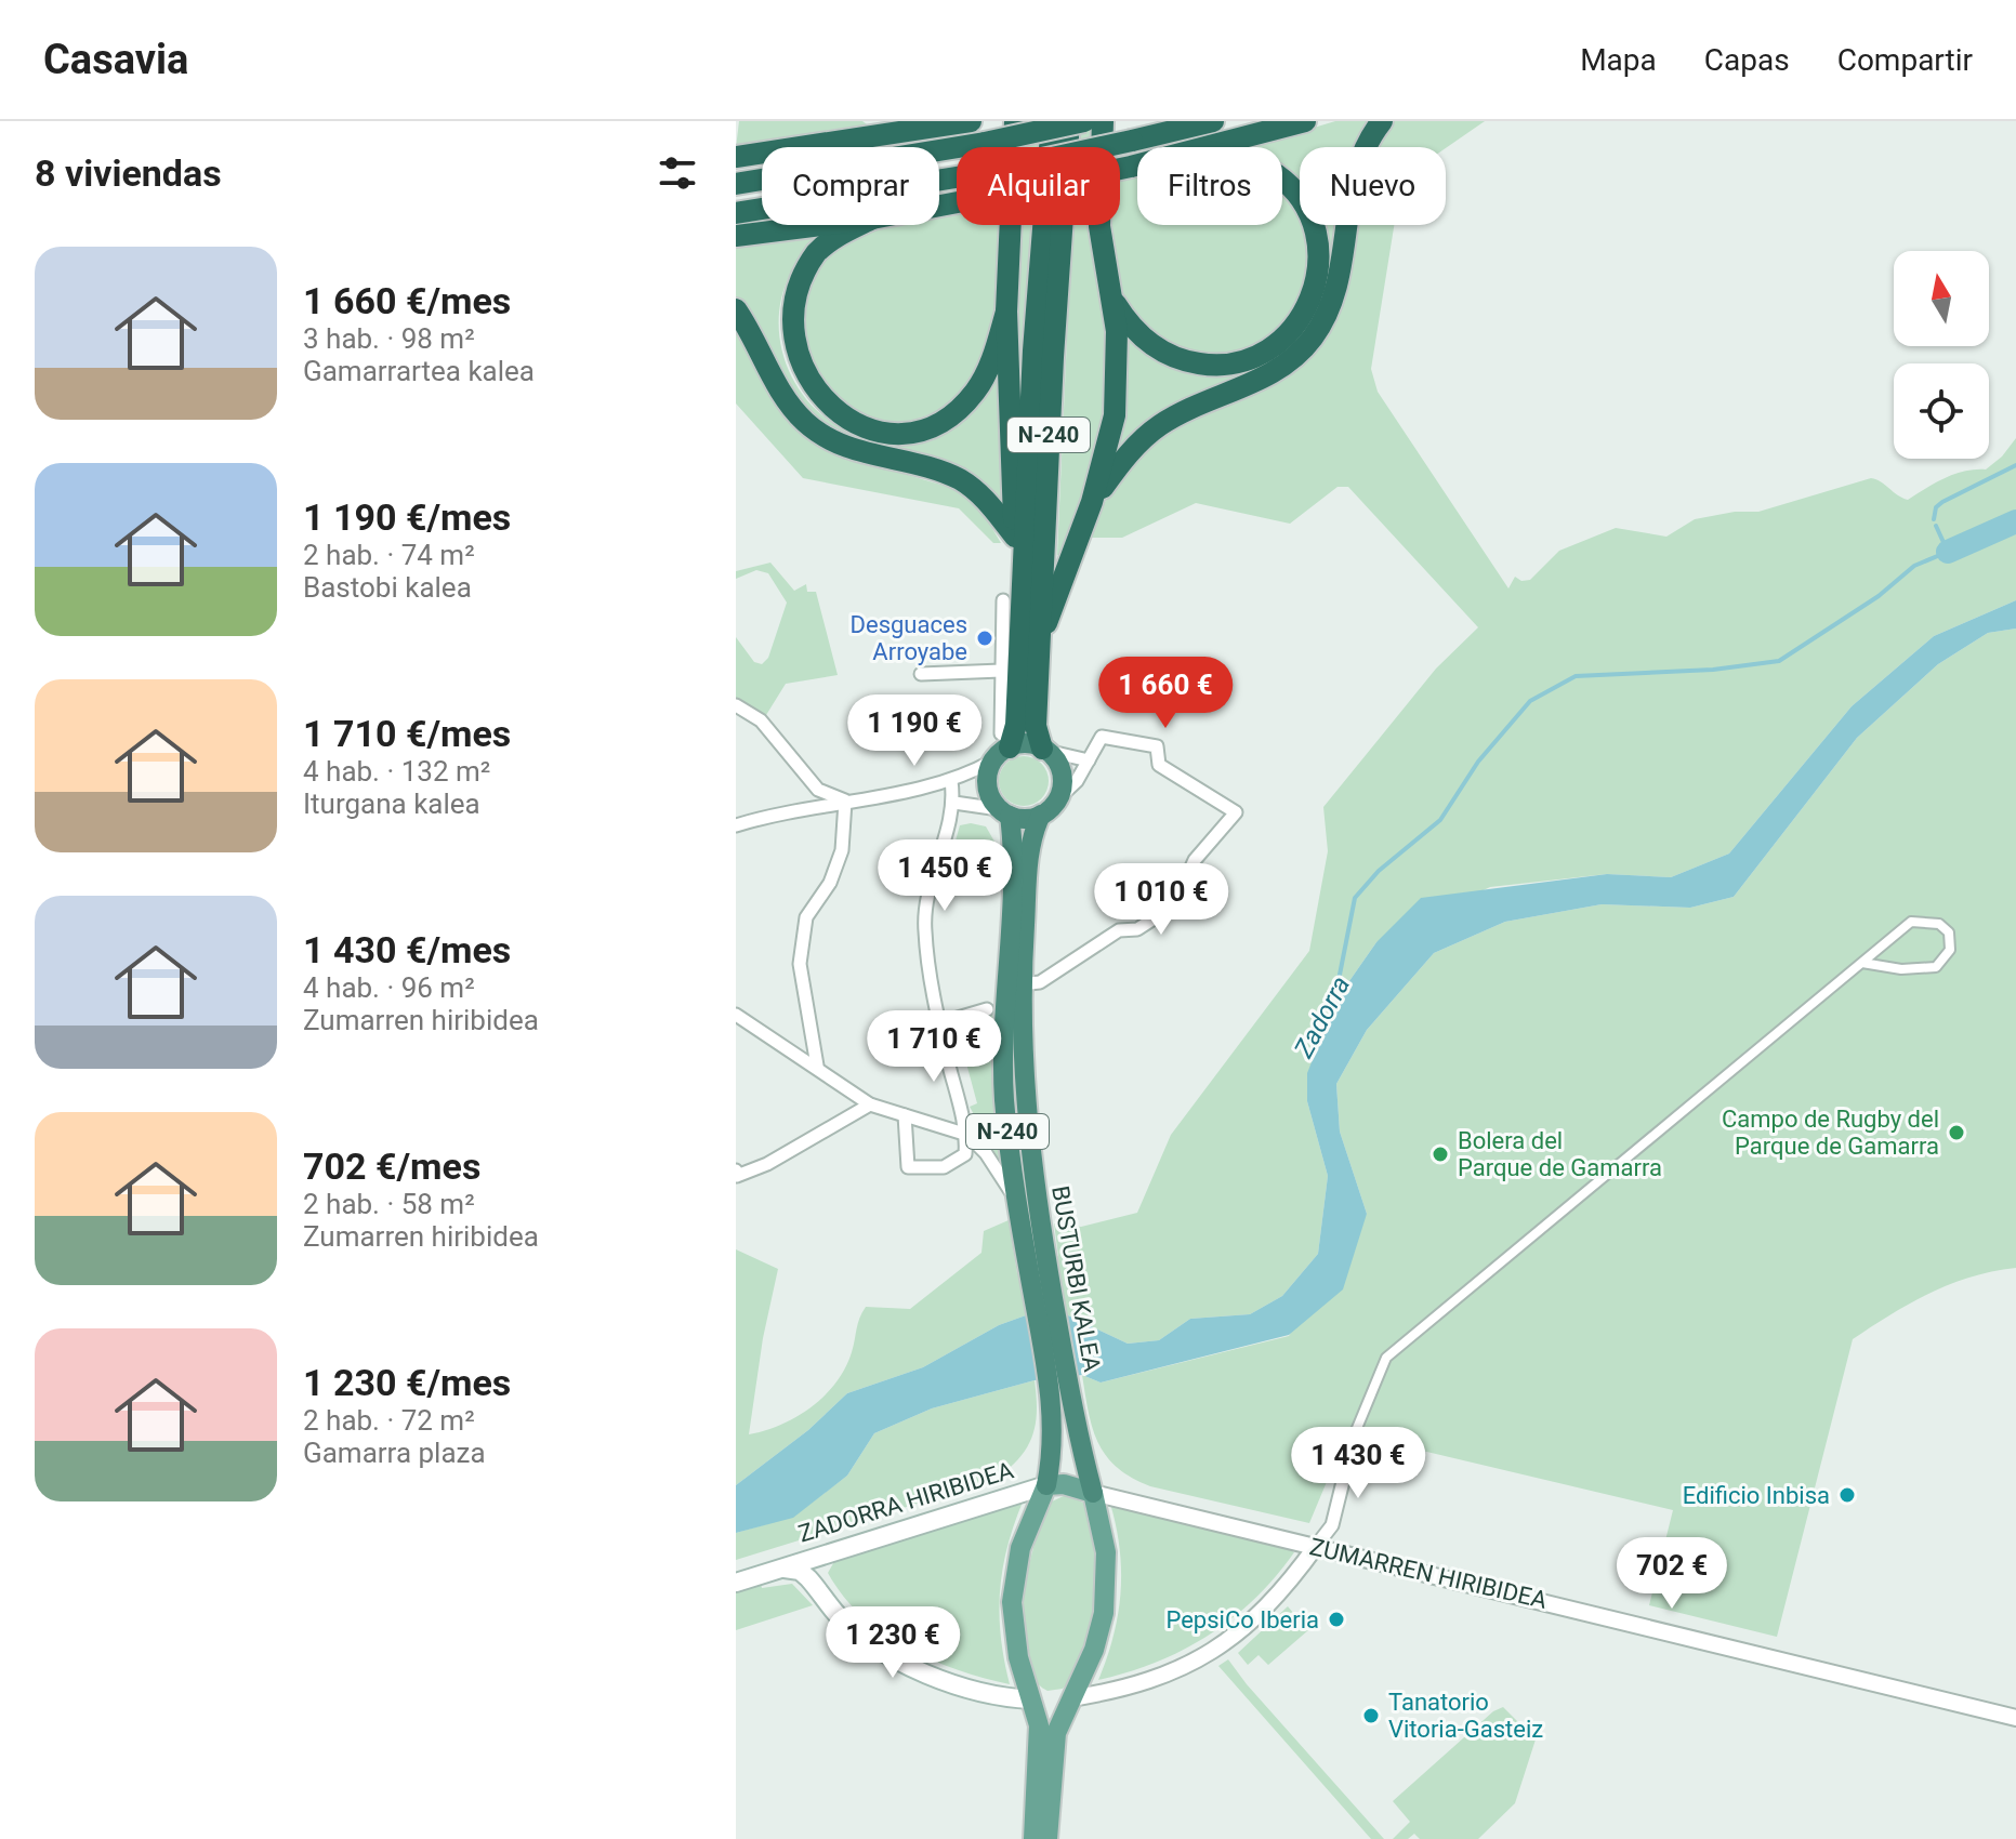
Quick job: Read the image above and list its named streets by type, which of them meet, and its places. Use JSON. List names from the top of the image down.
{
  "streets": {
    "highway": ["N-240", "BUSTURBI KALEA"],
    "main road": ["ZADORRA HIRIBIDEA"],
    "street": ["ZUMARREN HIRIBIDEA"]
  },
  "crossings": [
    ["N-240", "BUSTURBI KALEA"],
    ["BUSTURBI KALEA", "ZADORRA HIRIBIDEA"],
    ["BUSTURBI KALEA", "ZUMARREN HIRIBIDEA"],
    ["ZADORRA HIRIBIDEA", "ZUMARREN HIRIBIDEA"]
  ],
  "water": ["Zadorra"],
  "places": [
    "Desguaces Arroyabe",
    "Campo de Rugby del Parque de Gamarra",
    "Bolera del Parque de Gamarra",
    "Edificio Inbisa",
    "PepsiCo Iberia",
    "Tanatorio Vitoria-Gasteiz"
  ],
  "north": "top",
  "page": {
    "header": "Casavia",
    "nav": ["Mapa", "Capas", "Compartir"],
    "heading": "8 viviendas",
    "chip": [
      "Comprar",
      "Alquilar",
      "Filtros",
      "Nuevo"
    ],
    "list": [
      {
        "name": "1 660 €/mes",
        "note": "3 hab. · 98 m² · Gamarrartea kalea"
      },
      {
        "name": "1 190 €/mes",
        "note": "2 hab. · 74 m² · Bastobi kalea"
      },
      {
        "name": "1 710 €/mes",
        "note": "4 hab. · 132 m² · Iturgana kalea"
      },
      {
        "name": "1 430 €/mes",
        "note": "4 hab. · 96 m² · Zumarren hiribidea"
      },
      {
        "name": "702 €/mes",
        "note": "2 hab. · 58 m² · Zumarren hiribidea"
      },
      {
        "name": "1 230 €/mes",
        "note": "2 hab. · 72 m² · Gamarra plaza"
      }
    ],
    "price": [
      "1 660 €",
      "1 190 €",
      "1 450 €",
      "1 010 €",
      "1 710 €",
      "1 430 €",
      "702 €",
      "1 230 €"
    ]
  }
}
